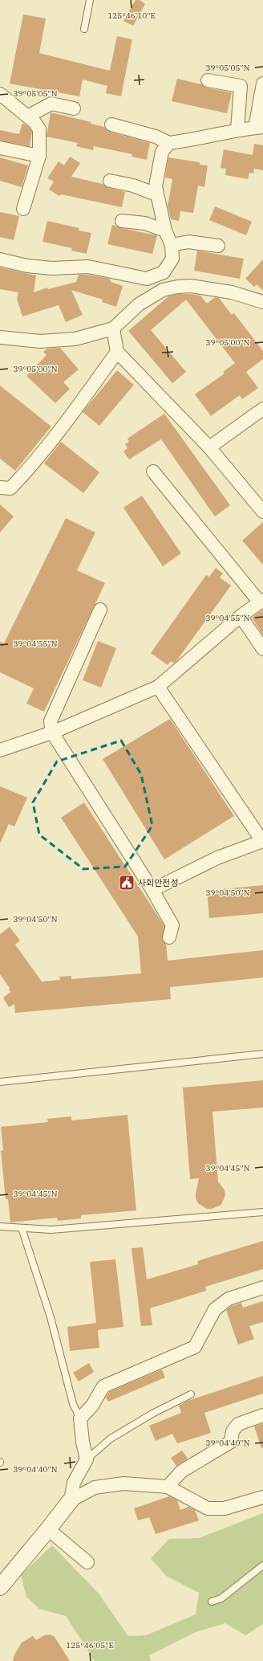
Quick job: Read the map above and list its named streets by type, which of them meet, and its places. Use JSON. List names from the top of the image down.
{
  "places": {
    "public building": ["사회안전성"]
  },
  "coordinates": [
    "125°46'10\"E",
    "39°05'05\"N",
    "39°05'00\"N",
    "39°04'55\"N",
    "39°04'50\"N",
    "39°04'45\"N",
    "39°04'40\"N",
    "125°46'05\"E"
  ]
}
